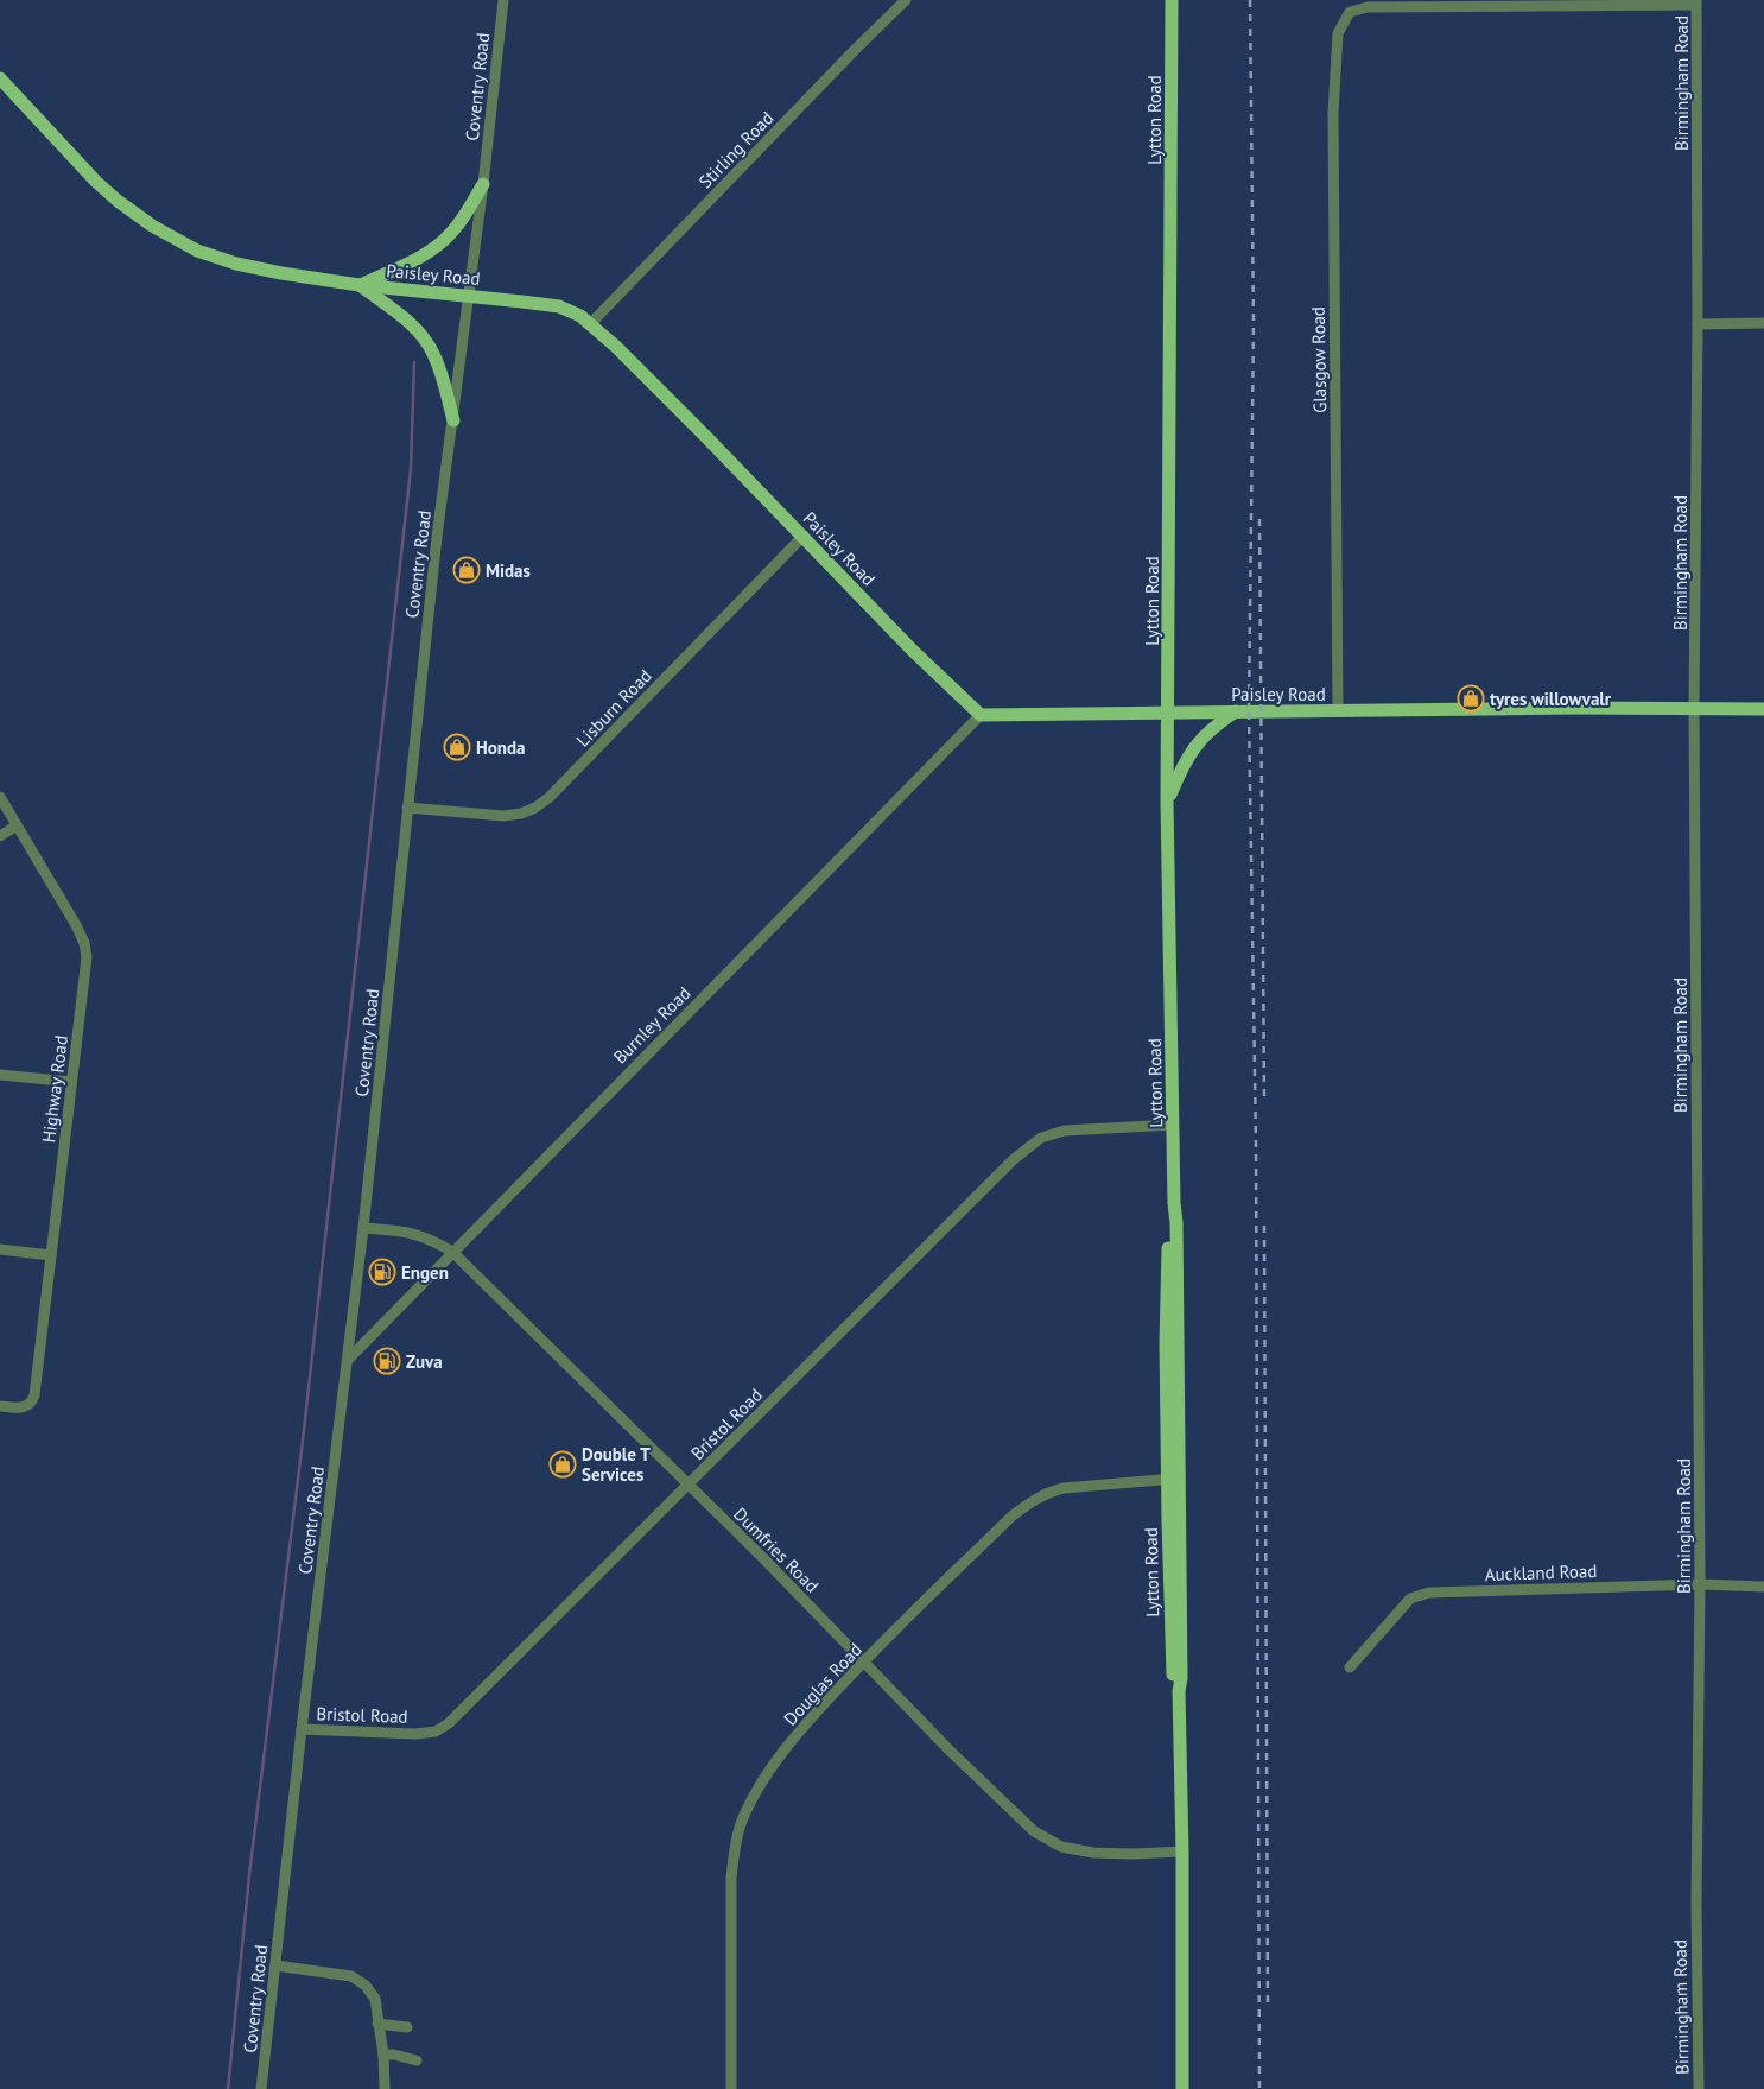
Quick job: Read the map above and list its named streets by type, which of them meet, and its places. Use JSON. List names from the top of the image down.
{
  "streets": {
    "main road": ["Lytton Road", "Paisley Road"],
    "street": [
      "Birmingham Road",
      "Coventry Road",
      "Stirling Road",
      "Glasgow Road",
      "Lisburn Road",
      "Burnley Road",
      "Highway Road",
      "Bristol Road",
      "Dumfries Road",
      "Auckland Road",
      "Douglas Road"
    ]
  },
  "crossings": [
    ["Birmingham Road", "Paisley Road"],
    ["Birmingham Road", "Glasgow Road"],
    ["Birmingham Road", "Auckland Road"],
    ["Coventry Road", "Paisley Road"],
    ["Coventry Road", "Lisburn Road"],
    ["Coventry Road", "Burnley Road"],
    ["Coventry Road", "Bristol Road"],
    ["Coventry Road", "Dumfries Road"],
    ["Lytton Road", "Paisley Road"],
    ["Lytton Road", "Bristol Road"],
    ["Lytton Road", "Dumfries Road"],
    ["Lytton Road", "Douglas Road"],
    ["Stirling Road", "Paisley Road"],
    ["Paisley Road", "Glasgow Road"],
    ["Paisley Road", "Lisburn Road"],
    ["Paisley Road", "Burnley Road"],
    ["Burnley Road", "Dumfries Road"],
    ["Bristol Road", "Dumfries Road"],
    ["Dumfries Road", "Douglas Road"]
  ],
  "places": {
    "shop": [
      "Midas",
      "tyres willowvalr",
      "Honda",
      "Double T Services"
    ],
    "fuel station": ["Engen", "Zuva"]
  }
}
